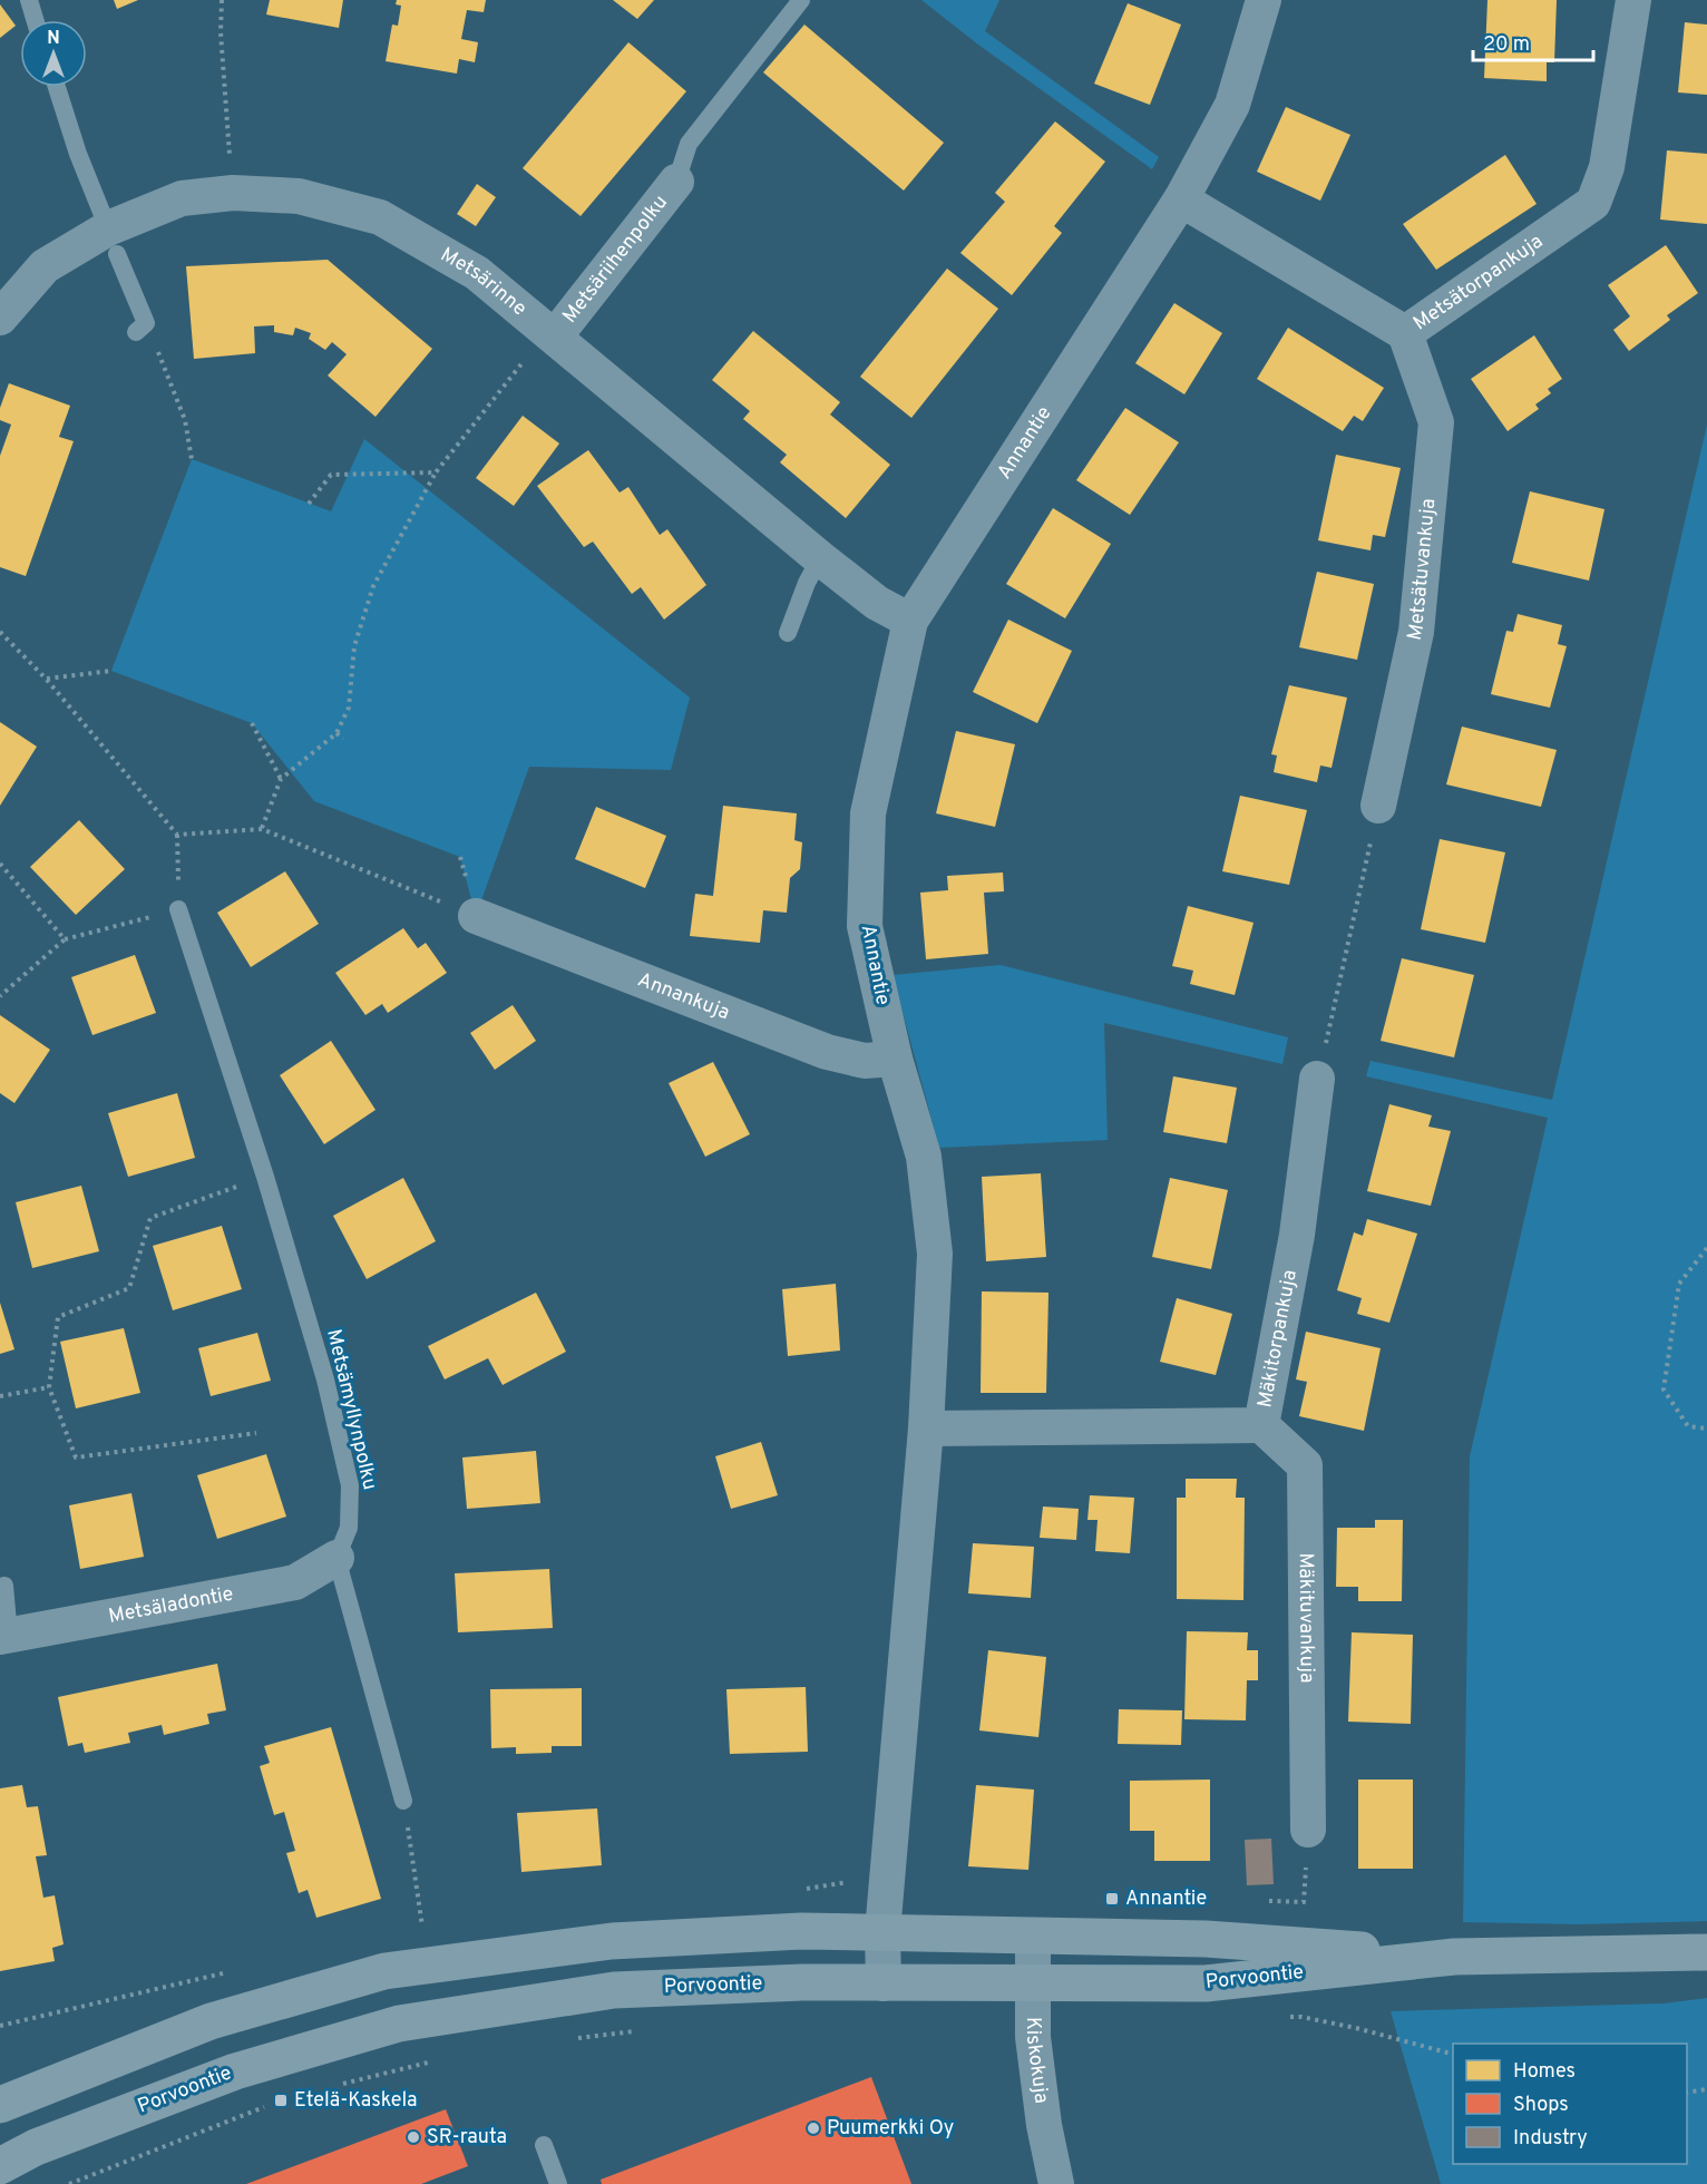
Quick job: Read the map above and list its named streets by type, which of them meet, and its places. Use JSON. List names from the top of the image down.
{
  "streets": {
    "street": [
      "Metsäriihenpolku",
      "Metsärinne",
      "Metsätorpankuja",
      "Annantie",
      "Metsätuvankuja",
      "Annankuja",
      "Mäkitorpankuja",
      "Metsäladontie",
      "Mäkituvankuja",
      "Porvoontie",
      "Kiskokuja"
    ],
    "lane": ["Metsämyllynpolku"]
  },
  "crossings": [
    ["Metsäriihenpolku", "Metsärinne"],
    ["Metsärinne", "Annantie"],
    ["Metsätorpankuja", "Annantie"],
    ["Metsätorpankuja", "Metsätuvankuja"],
    ["Annantie", "Annankuja"],
    ["Annantie", "Mäkitorpankuja"],
    ["Annantie", "Porvoontie"],
    ["Mäkitorpankuja", "Mäkituvankuja"],
    ["Metsämyllynpolku", "Metsäladontie"],
    ["Porvoontie", "Kiskokuja"]
  ],
  "places": {
    "transit": ["Annantie", "Etelä-Kaskela"],
    "other": ["Puumerkki Oy", "SR-rauta"]
  },
  "legend": ["Homes", "Shops", "Industry"],
  "scale_bar": "20 m",
  "north": "top"
}
